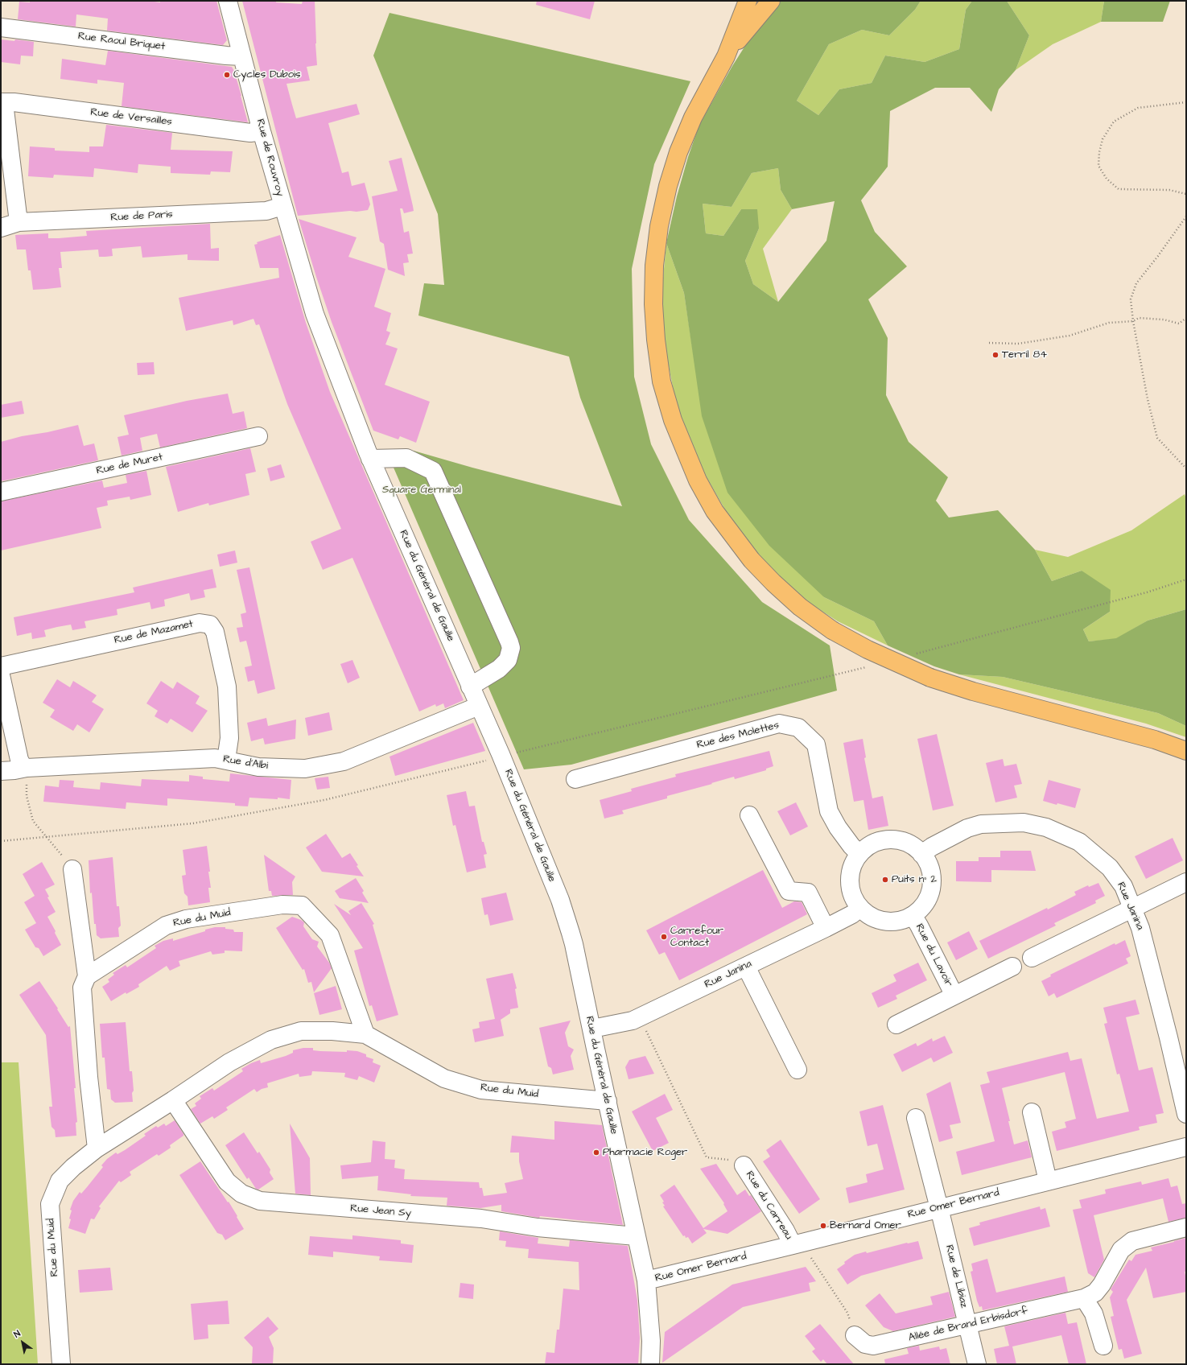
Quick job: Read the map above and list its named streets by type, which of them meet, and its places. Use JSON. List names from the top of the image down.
{
  "streets": {
    "street": [
      "Rue Raoul Briquet",
      "Rue de Versailles",
      "Rue de Rouvroy",
      "Rue de Paris",
      "Rue de Muret",
      "Rue du Général de Gaulle",
      "Rue de Mazamet",
      "Rue des Molettes",
      "Rue d'Albi",
      "Rue Janina",
      "Rue du Muid",
      "Rue du Lavoir",
      "Rue Omer Bernard",
      "Rue du Carreau",
      "Rue Jean Sy",
      "Rue de Libiaz",
      "Allée de Brand Erbisdorf"
    ]
  },
  "crossings": [
    ["Rue Raoul Briquet", "Rue de Rouvroy"],
    ["Rue de Versailles", "Rue de Rouvroy"],
    ["Rue de Rouvroy", "Rue de Paris"],
    ["Rue de Rouvroy", "Rue du Général de Gaulle"],
    ["Rue du Général de Gaulle", "Rue d'Albi"],
    ["Rue du Général de Gaulle", "Rue Janina"],
    ["Rue du Général de Gaulle", "Rue du Muid"],
    ["Rue du Général de Gaulle", "Rue Omer Bernard"],
    ["Rue du Général de Gaulle", "Rue Jean Sy"],
    ["Rue de Mazamet", "Rue d'Albi"],
    ["Rue des Molettes", "Rue Janina"],
    ["Rue des Molettes", "Rue du Lavoir"],
    ["Rue Janina", "Rue du Lavoir"],
    ["Rue du Muid", "Rue Jean Sy"],
    ["Rue Omer Bernard", "Rue du Carreau"],
    ["Rue Omer Bernard", "Rue de Libiaz"],
    ["Rue de Libiaz", "Allée de Brand Erbisdorf"]
  ],
  "parks": ["Square Germinal"],
  "places": [
    "Cycles Dubois",
    "Terril 84",
    "Puits n° 2",
    "Carrefour Contact",
    "Pharmacie Roger",
    "Bernard Omer"
  ],
  "north": "top left"
}
